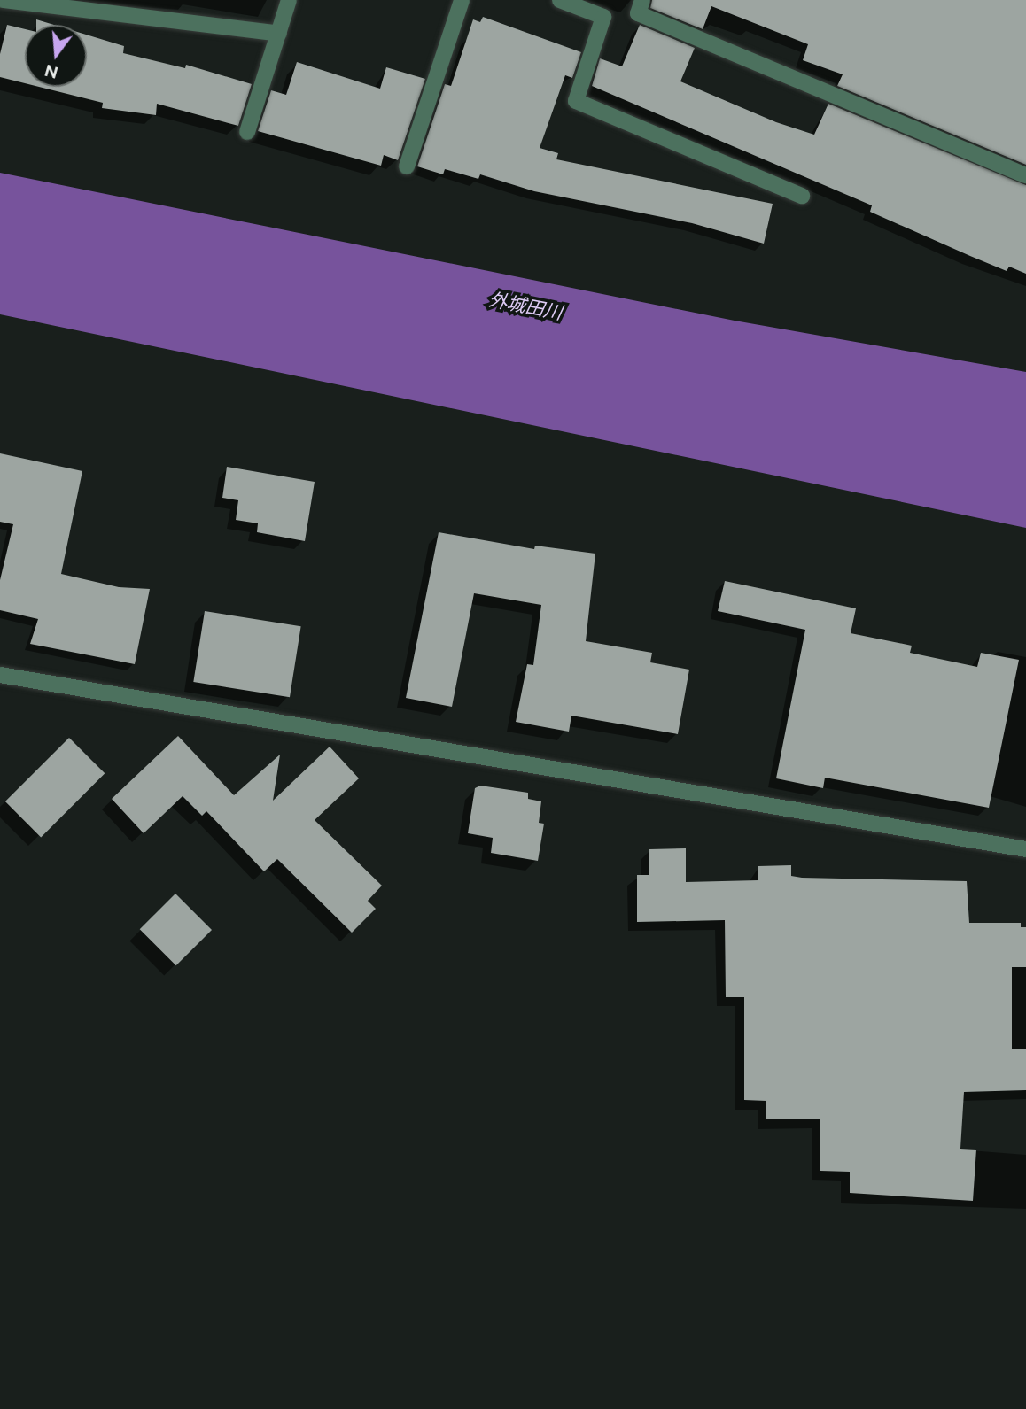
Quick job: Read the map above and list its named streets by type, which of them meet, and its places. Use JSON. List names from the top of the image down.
{
  "water": ["外城田川"],
  "north": "bottom"
}
